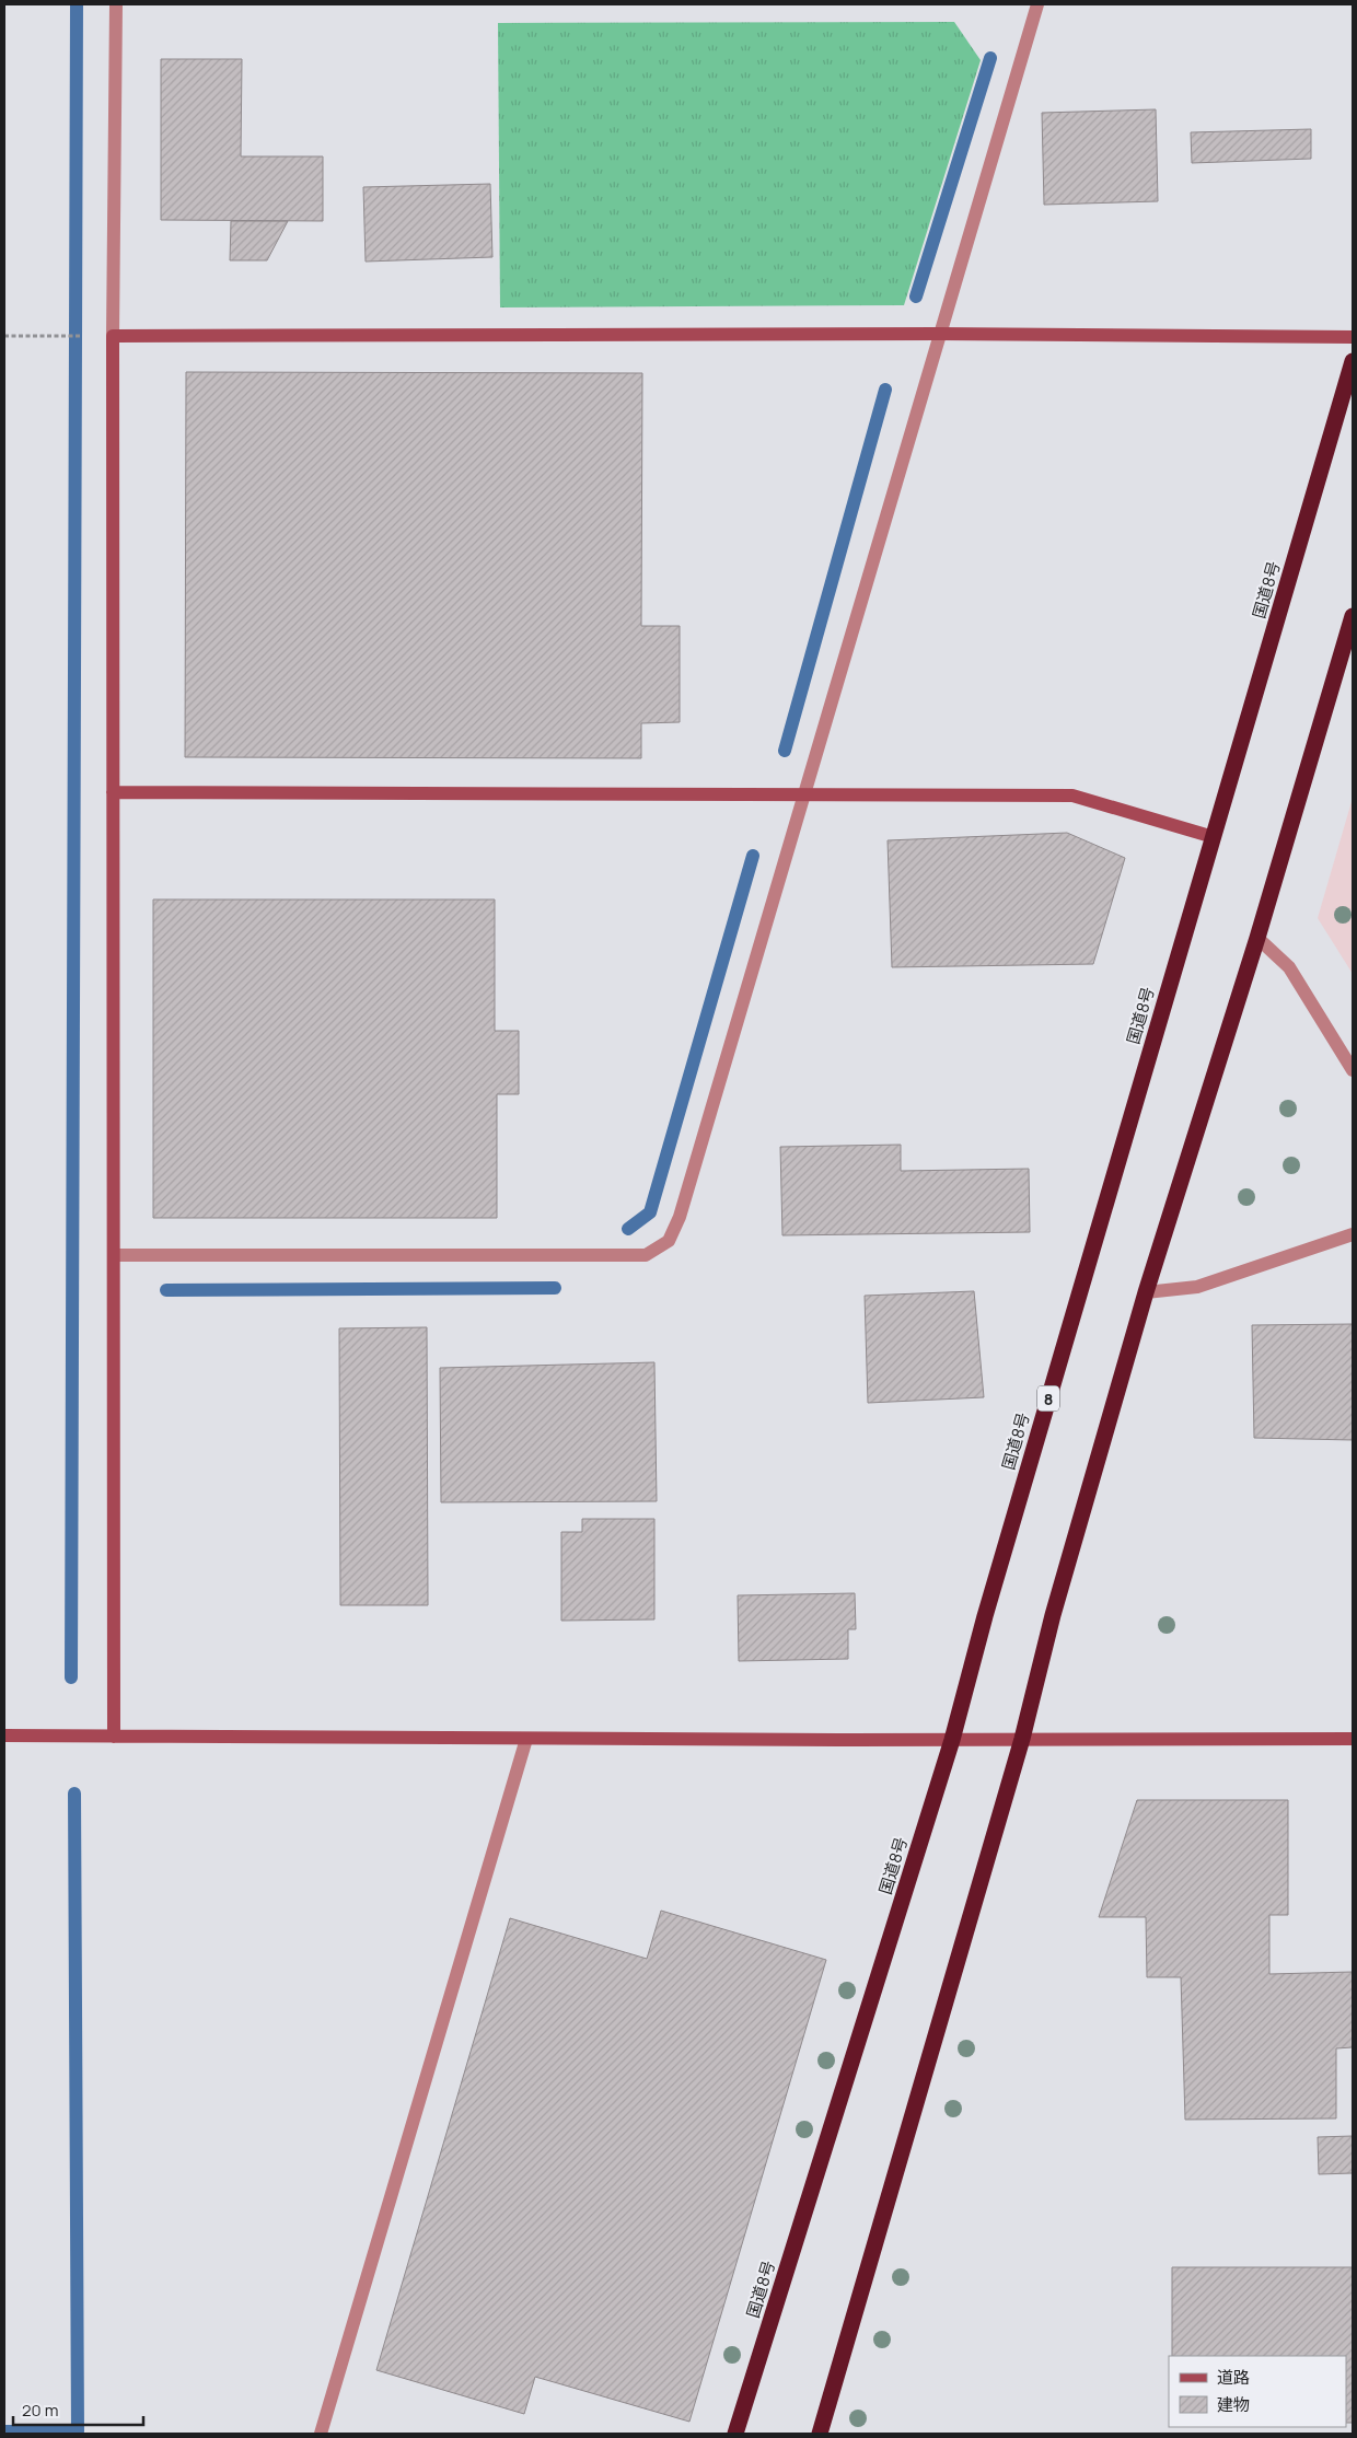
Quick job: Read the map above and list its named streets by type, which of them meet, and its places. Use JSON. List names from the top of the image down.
{
  "streets": {
    "highway": ["国道8号", "8"]
  },
  "legend": ["道路", "建物"],
  "scale_bar": "20 m"
}
